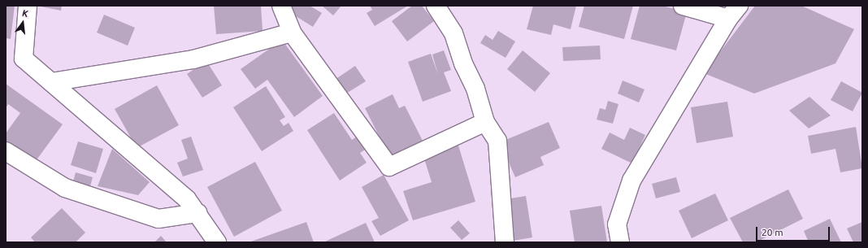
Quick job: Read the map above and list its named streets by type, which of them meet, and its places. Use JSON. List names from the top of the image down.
{
  "scale_bar": "20 m",
  "north": "top"
}
